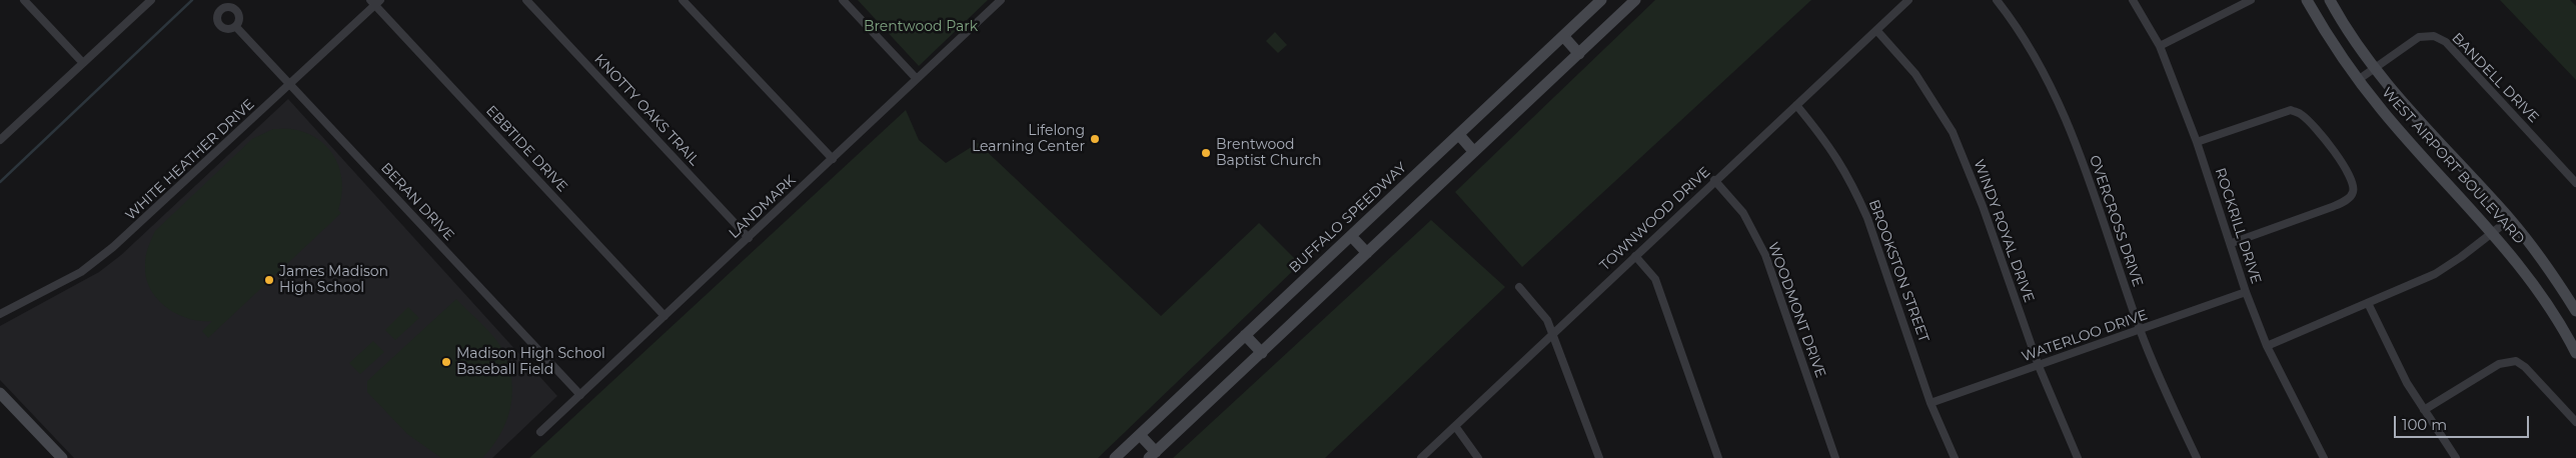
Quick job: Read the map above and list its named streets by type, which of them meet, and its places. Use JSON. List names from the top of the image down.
{
  "streets": {
    "main road": ["WEST AIRPORT BOULEVARD", "BUFFALO SPEEDWAY"],
    "street": [
      "BANDELL DRIVE",
      "KNOTTY OAKS TRAIL",
      "EBBTIDE DRIVE",
      "WHITE HEATHER DRIVE",
      "BERAN DRIVE",
      "LANDMARK",
      "TOWNWOOD DRIVE",
      "OVERCROSS DRIVE",
      "ROCKRILL DRIVE",
      "WINDY ROYAL DRIVE",
      "BROOKSTON STREET",
      "WOODMONT DRIVE",
      "WATERLOO DRIVE"
    ]
  },
  "crossings": [
    ["BANDELL DRIVE", "WEST AIRPORT BOULEVARD"],
    ["KNOTTY OAKS TRAIL", "LANDMARK"],
    ["EBBTIDE DRIVE", "WHITE HEATHER DRIVE"],
    ["EBBTIDE DRIVE", "LANDMARK"],
    ["WHITE HEATHER DRIVE", "BERAN DRIVE"],
    ["BERAN DRIVE", "LANDMARK"],
    ["TOWNWOOD DRIVE", "WINDY ROYAL DRIVE"],
    ["TOWNWOOD DRIVE", "BROOKSTON STREET"],
    ["TOWNWOOD DRIVE", "WOODMONT DRIVE"],
    ["OVERCROSS DRIVE", "WATERLOO DRIVE"],
    ["ROCKRILL DRIVE", "WATERLOO DRIVE"],
    ["WINDY ROYAL DRIVE", "WATERLOO DRIVE"],
    ["BROOKSTON STREET", "WATERLOO DRIVE"]
  ],
  "parks": ["Brentwood Park"],
  "places": [
    "Lifelong Learning Center",
    "Brentwood Baptist Church",
    "James Madison High School",
    "Madison High School Baseball Field"
  ],
  "scale_bar": "100 m"
}
